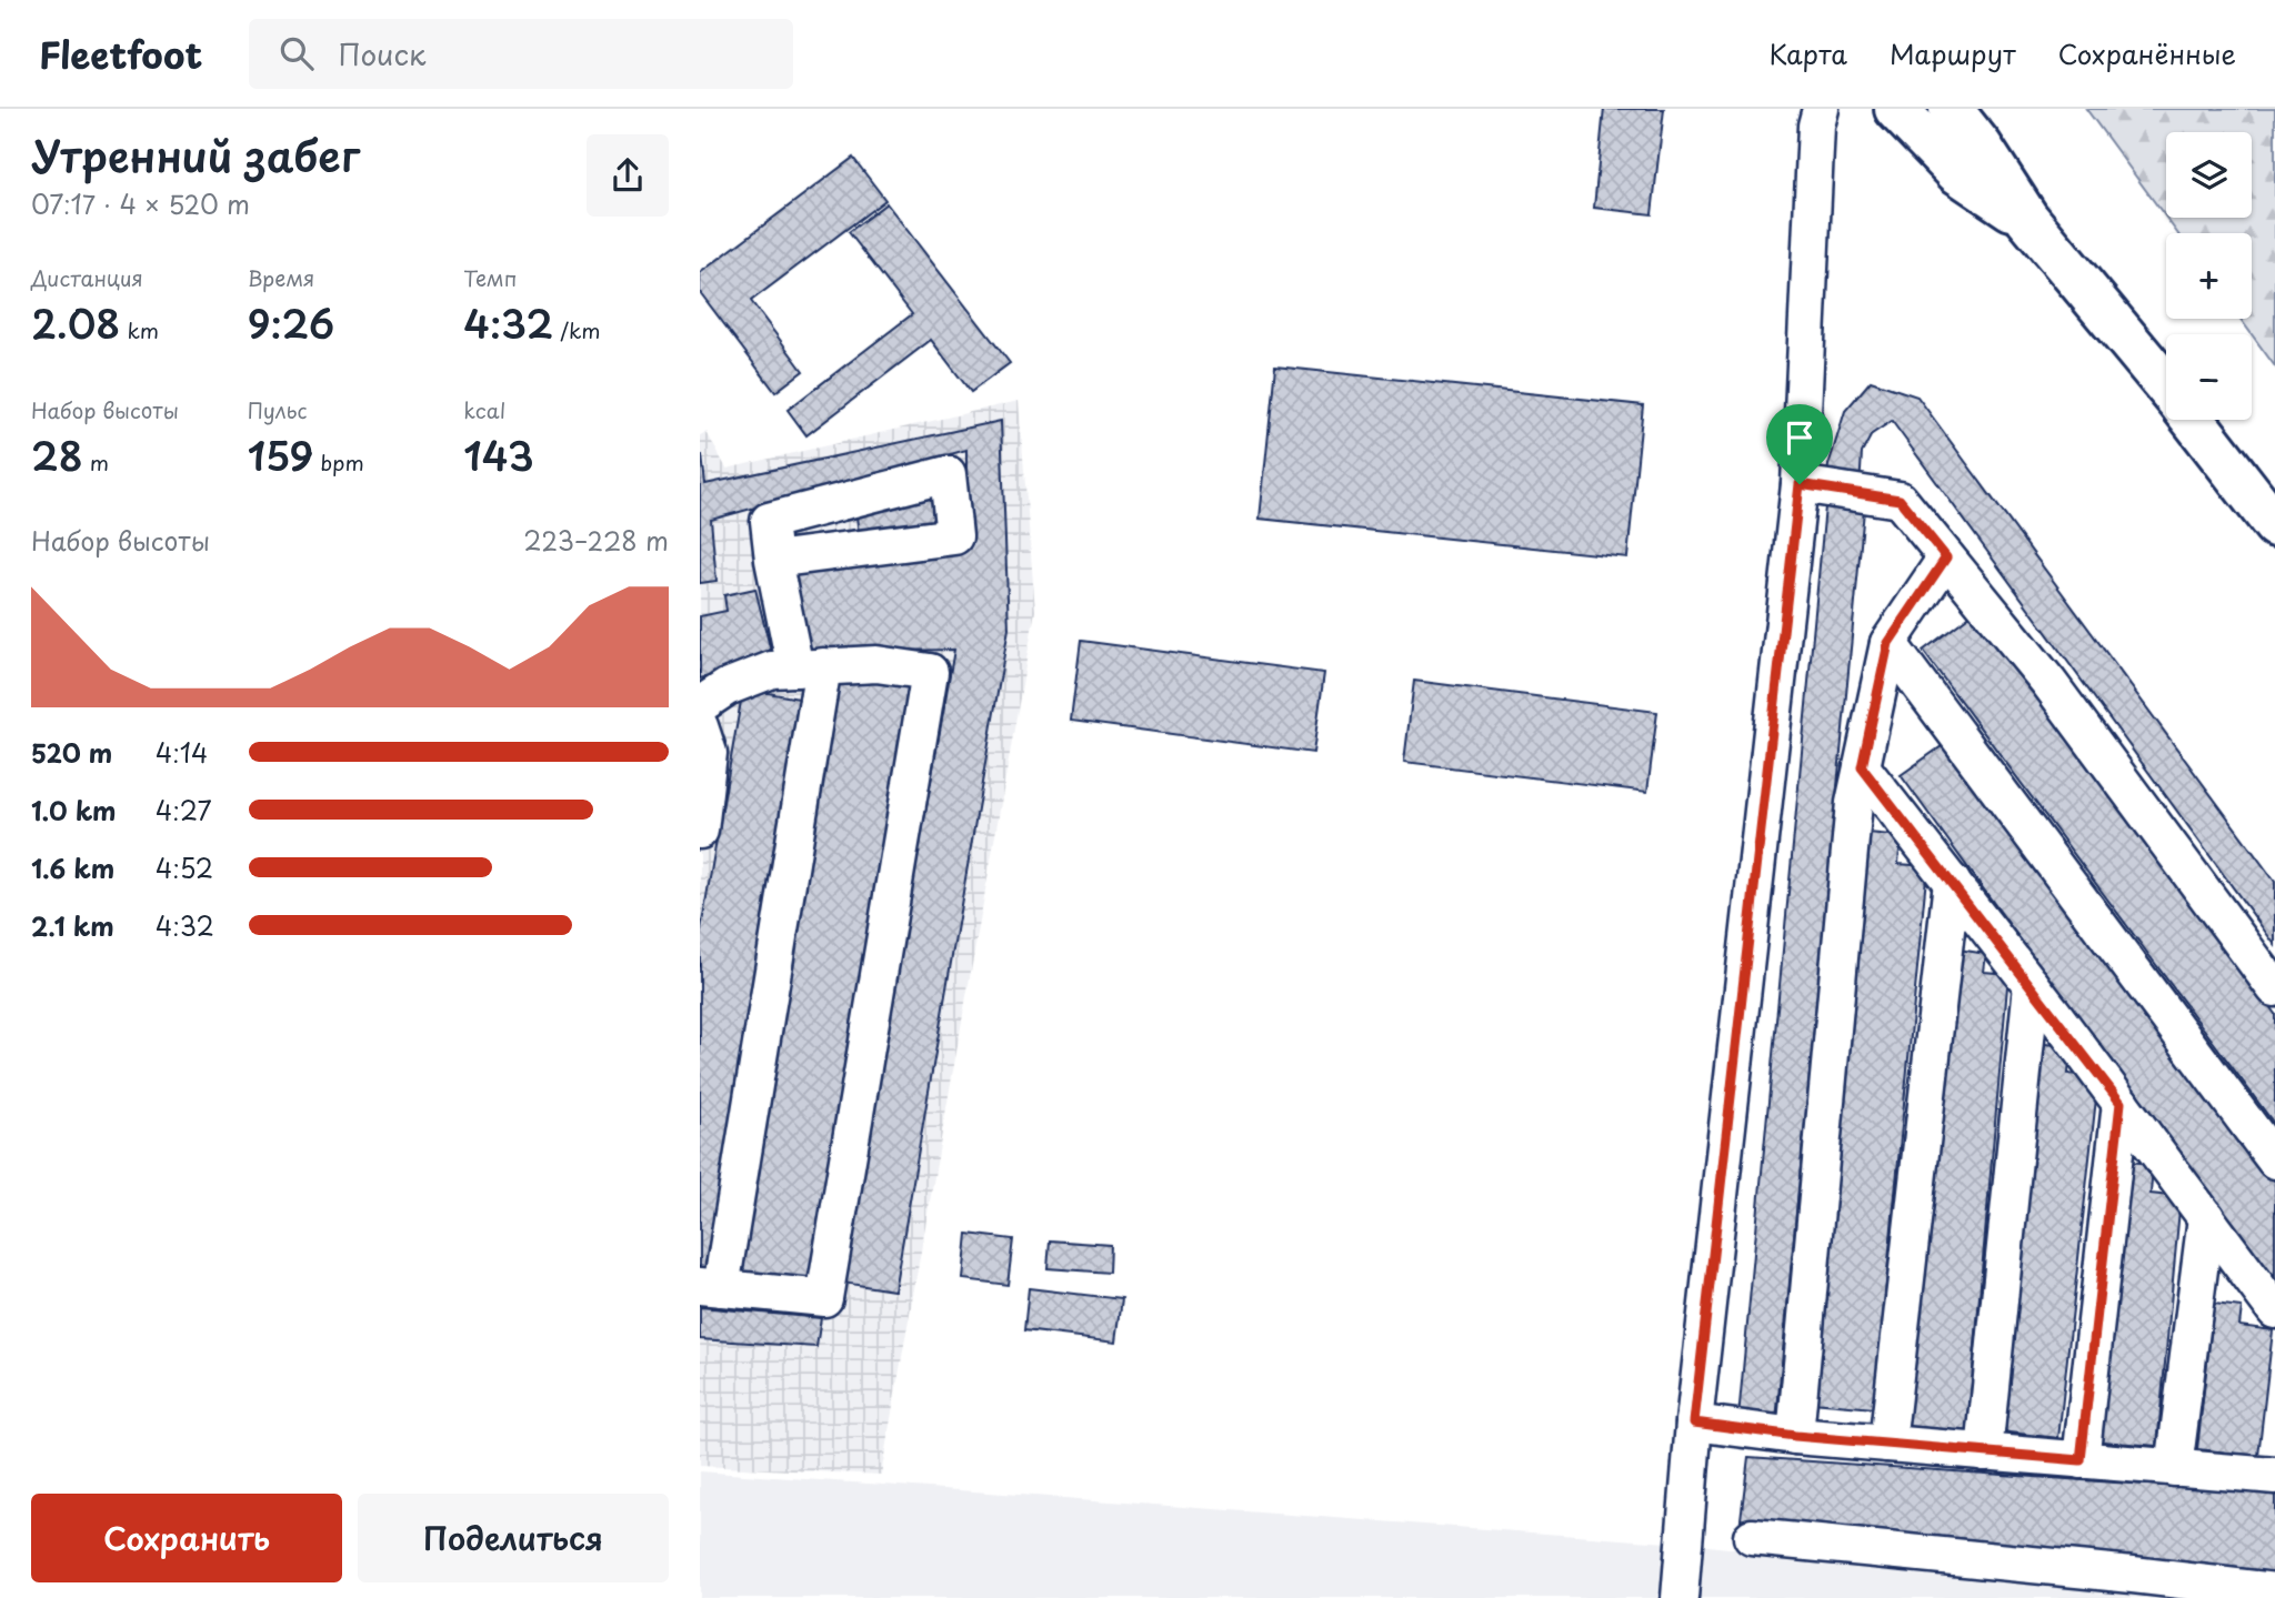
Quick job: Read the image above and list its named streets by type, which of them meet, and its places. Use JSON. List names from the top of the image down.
{
  "page": {
    "header": "Fleetfoot",
    "search": "Поиск",
    "nav": ["Карта", "Маршрут", "Сохранённые"],
    "heading": ["Утренний забег", "07:17 · 4 × 520 m"],
    "map_buttons": ["+", "−"],
    "stats": [
      ["Дистанция", "2.08 km"],
      ["Время", "9:26"],
      ["Темп", "4:32 /km"],
      ["Набор высоты", "28 m"],
      ["Пульс", "159 bpm"],
      ["kcal", "143"]
    ],
    "chart": ["Набор высоты", "223–228 m"],
    "list": [
      {
        "name": "520 m",
        "note": "4:14"
      },
      {
        "name": "1.0 km",
        "note": "4:27"
      },
      {
        "name": "1.6 km",
        "note": "4:52"
      },
      {
        "name": "2.1 km",
        "note": "4:32"
      }
    ],
    "buttons": ["Сохранить", "Поделиться"]
  }
}
